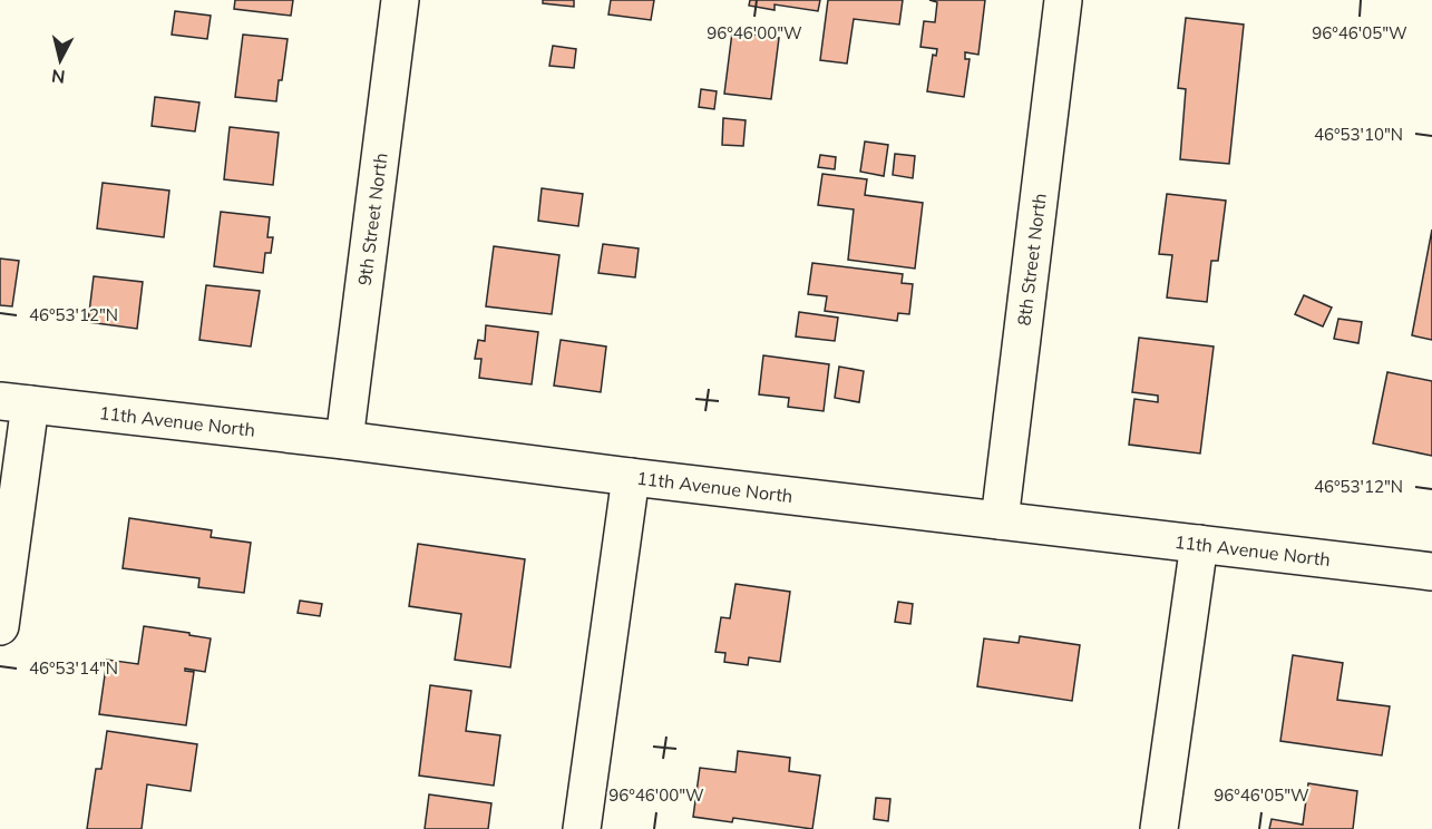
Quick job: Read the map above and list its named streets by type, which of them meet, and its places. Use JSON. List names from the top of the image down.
{
  "streets": {
    "street": ["9th Street North", "8th Street North", "11th Avenue North"]
  },
  "crossings": [
    ["9th Street North", "11th Avenue North"],
    ["8th Street North", "11th Avenue North"]
  ],
  "north": "bottom",
  "coordinates": [
    "96°46'00\"W",
    "96°46'05\"W",
    "46°53'10\"N",
    "46°53'12\"N",
    "46°53'14\"N"
  ]
}
